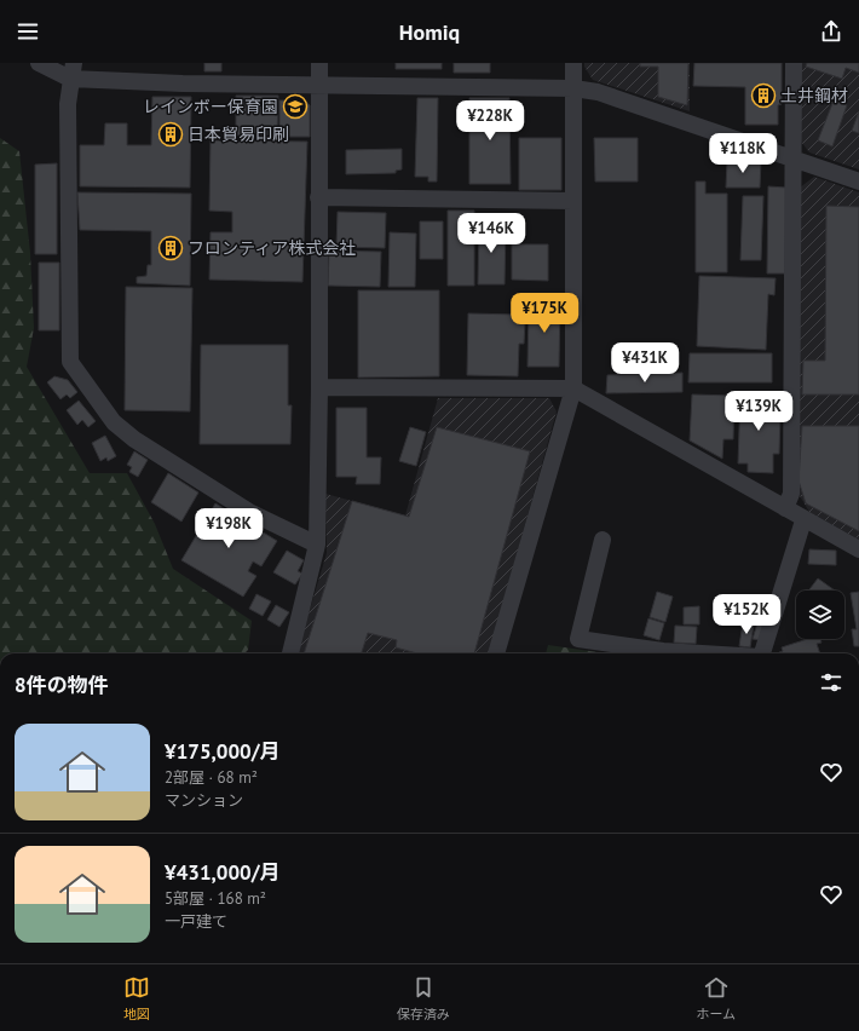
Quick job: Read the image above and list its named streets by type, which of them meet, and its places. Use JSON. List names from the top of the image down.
{
  "places": {
    "building": ["土井鋼材", "日本貿易印刷", "フロンティア株式会社"],
    "school or university": ["レインボー保育園"]
  },
  "page": {
    "header": "Homiq",
    "price": [
      "¥228K",
      "¥118K",
      "¥146K",
      "¥175K",
      "¥431K",
      "¥139K",
      "¥198K",
      "¥152K"
    ],
    "heading": "8件の物件",
    "list": [
      {
        "name": "¥175,000/月",
        "note": "2部屋 · 68 m² · マンション"
      },
      {
        "name": "¥431,000/月",
        "note": "5部屋 · 168 m² · 一戸建て"
      }
    ],
    "tabs": ["地図", "保存済み", "ホーム"]
  }
}
